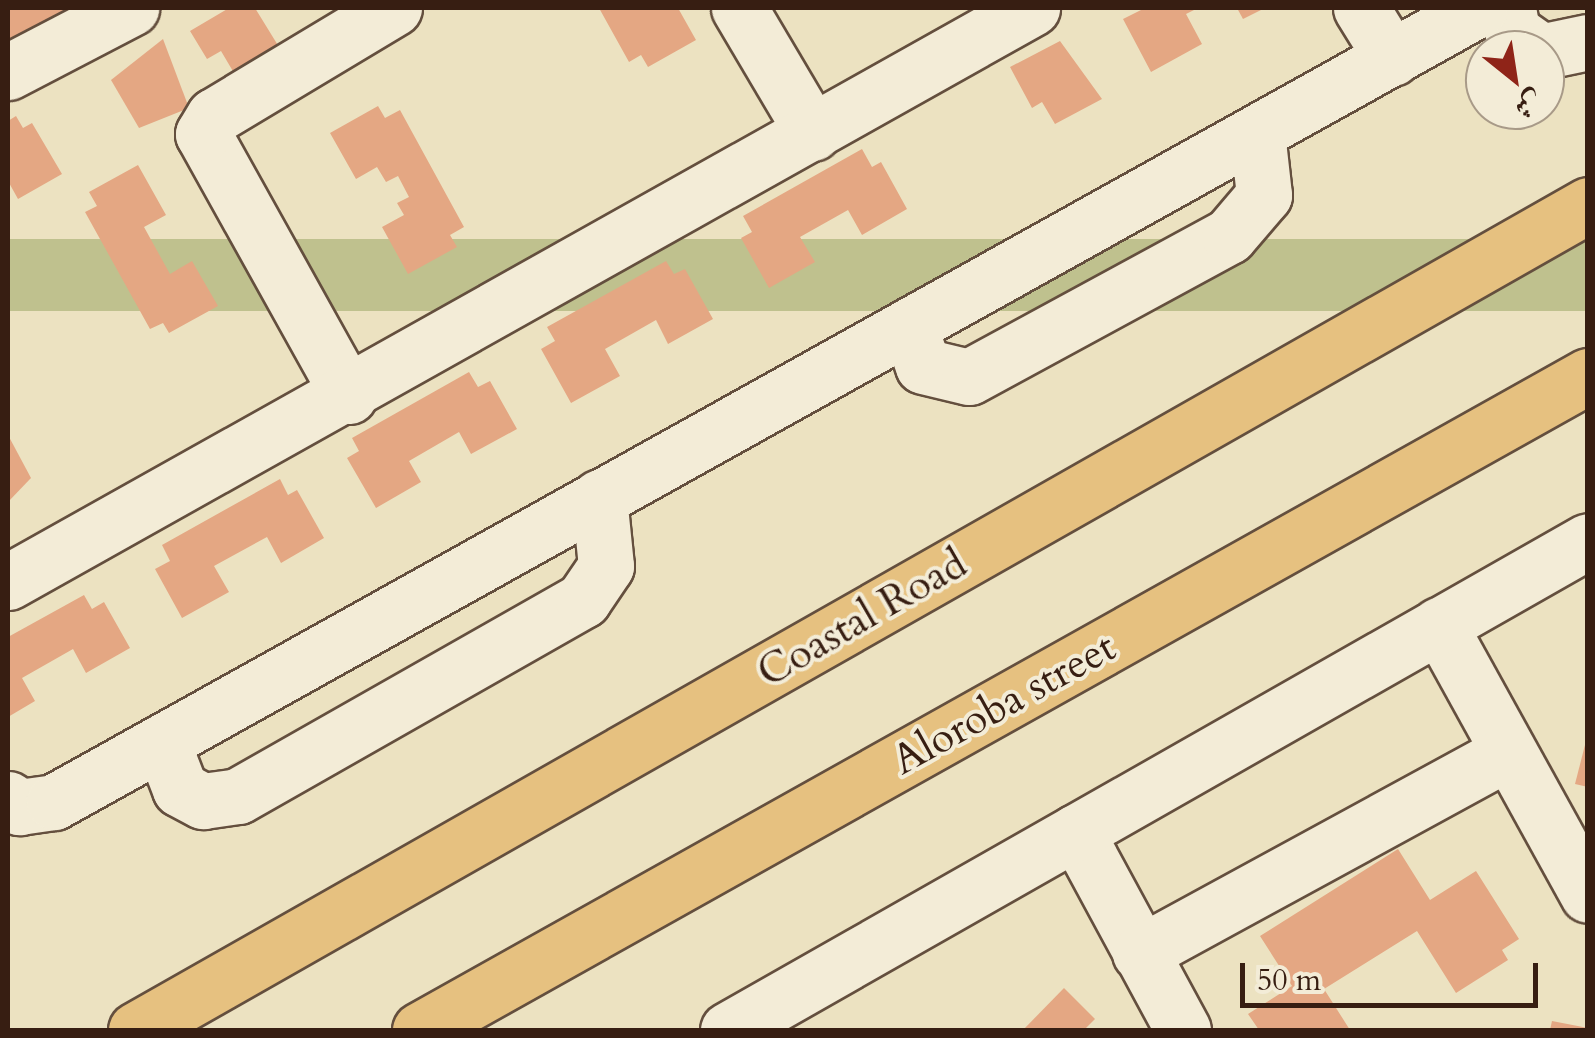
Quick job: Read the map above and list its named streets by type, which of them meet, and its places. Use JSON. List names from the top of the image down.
{
  "streets": {
    "highway": ["Coastal Road", "Aloroba street"]
  },
  "scale_bar": "50 m",
  "north": "bottom right"
}
